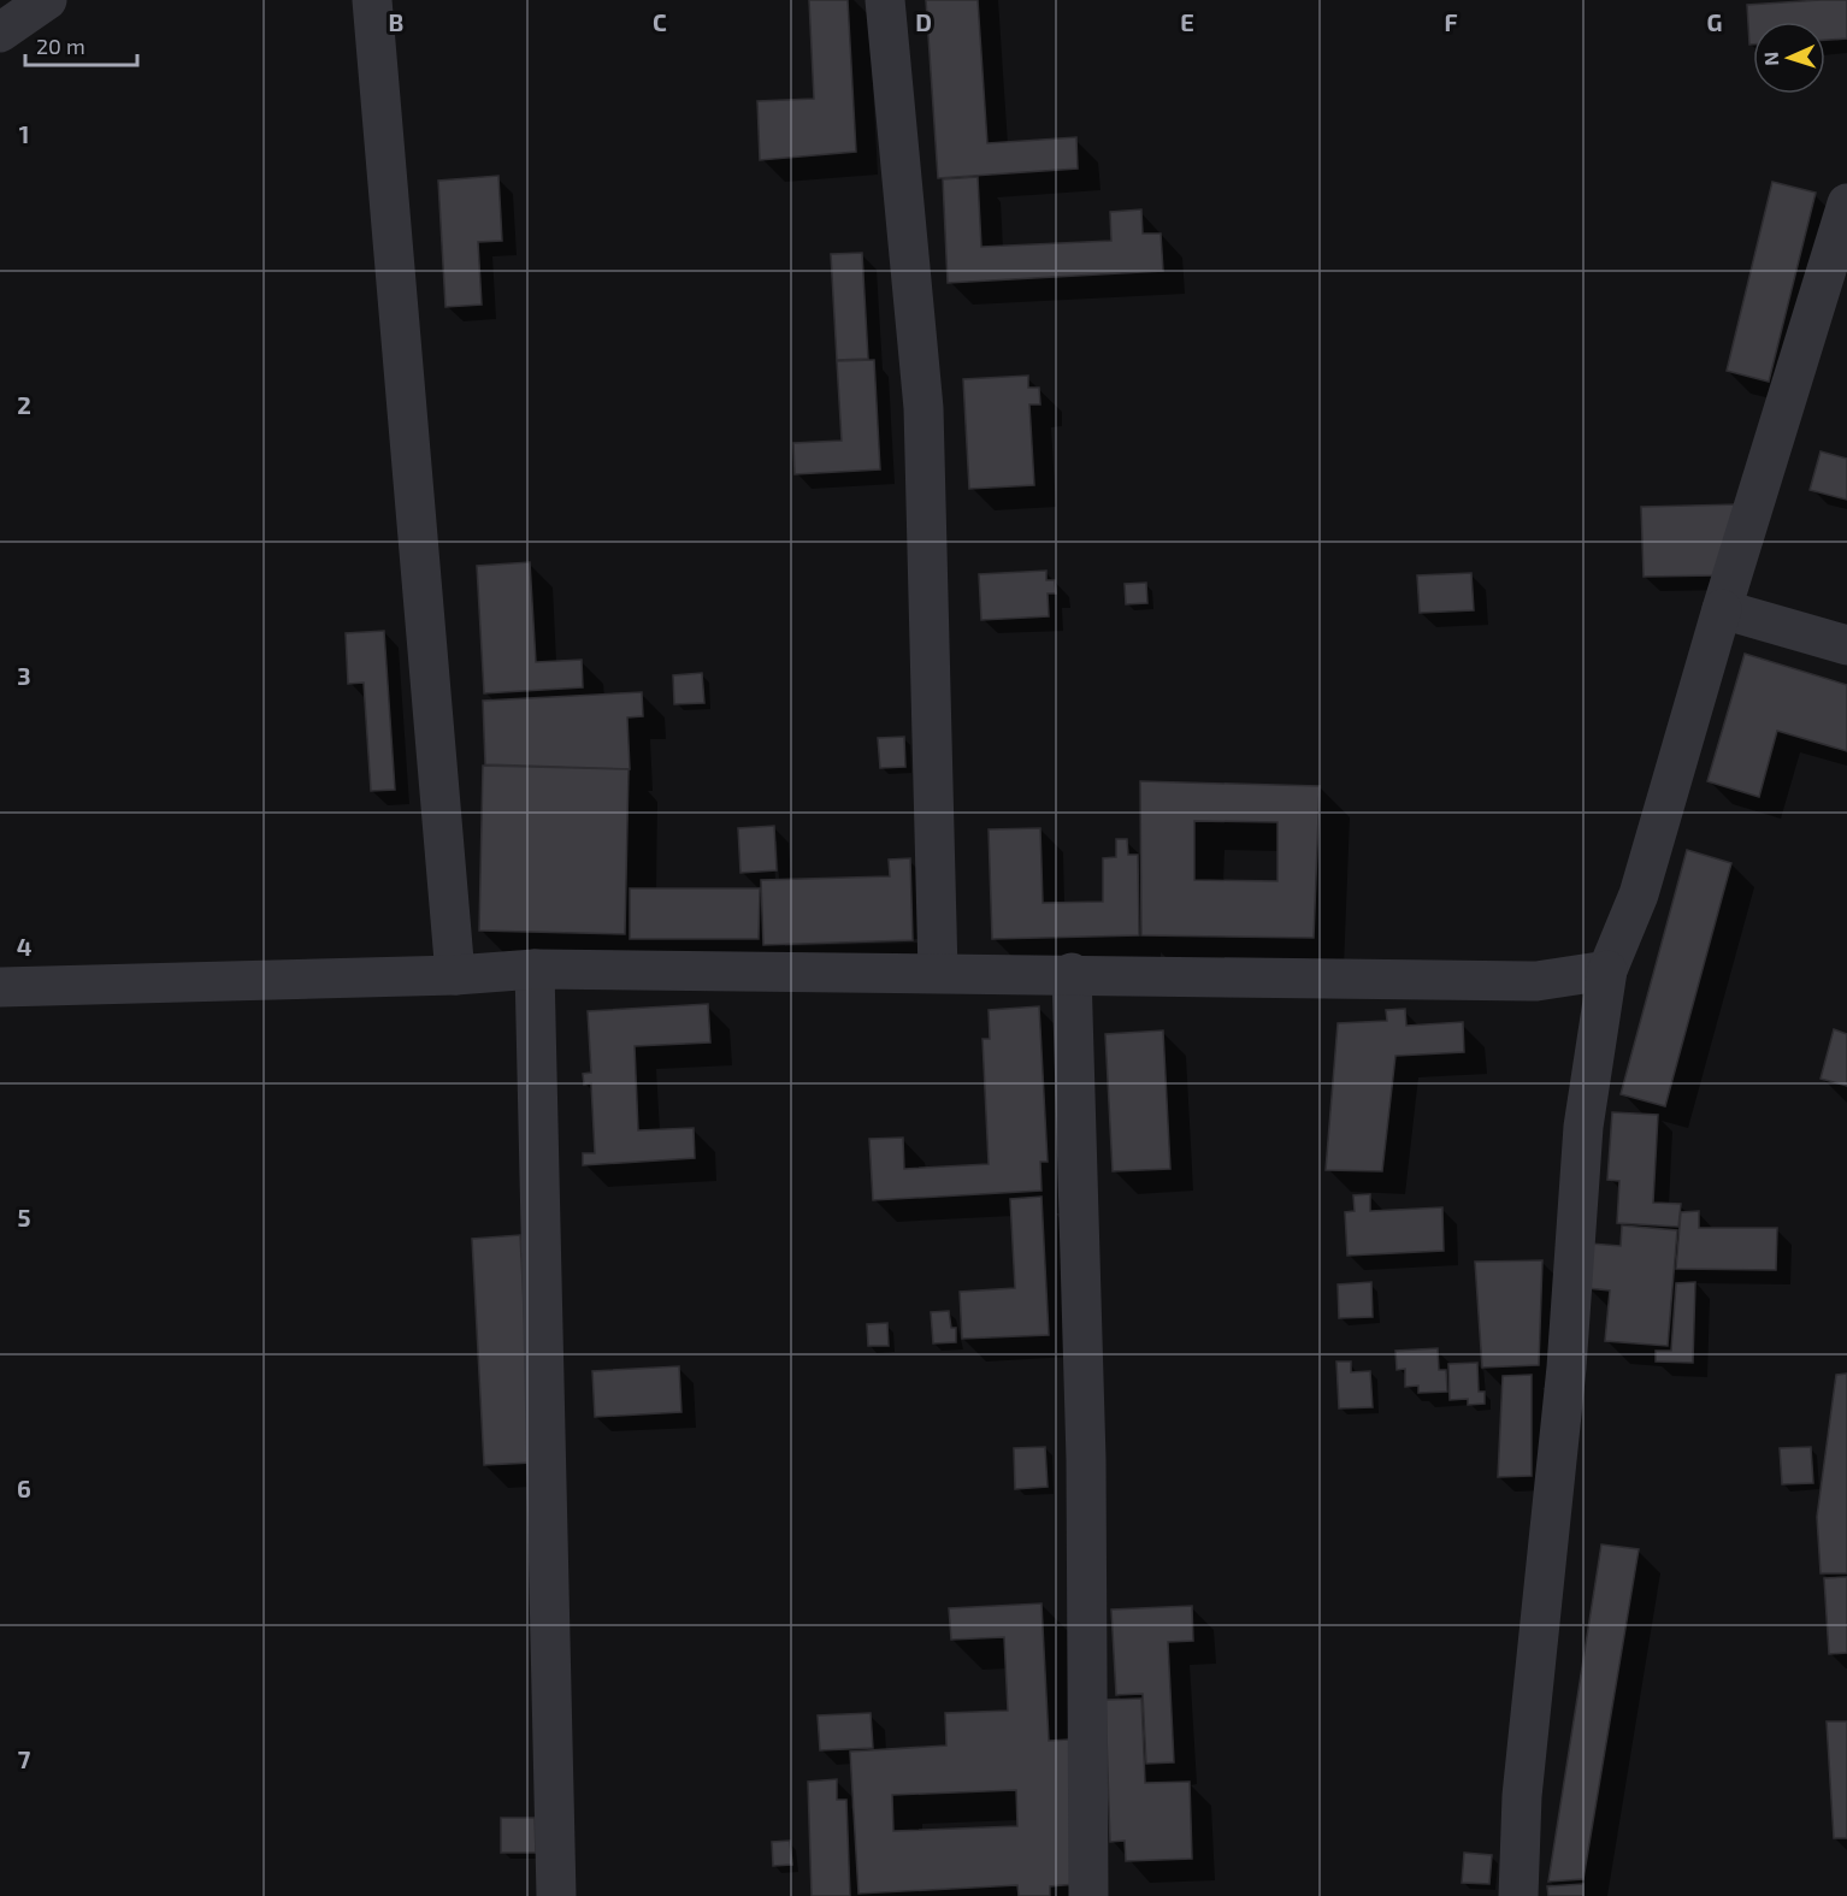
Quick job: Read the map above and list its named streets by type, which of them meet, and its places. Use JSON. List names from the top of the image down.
{
  "scale_bar": "20 m",
  "north": "left",
  "grid": {
    "columns": [
      "B",
      "C",
      "D",
      "E",
      "F",
      "G"
    ],
    "rows": [
      "1",
      "2",
      "3",
      "4",
      "5",
      "6",
      "7"
    ]
  }
}
